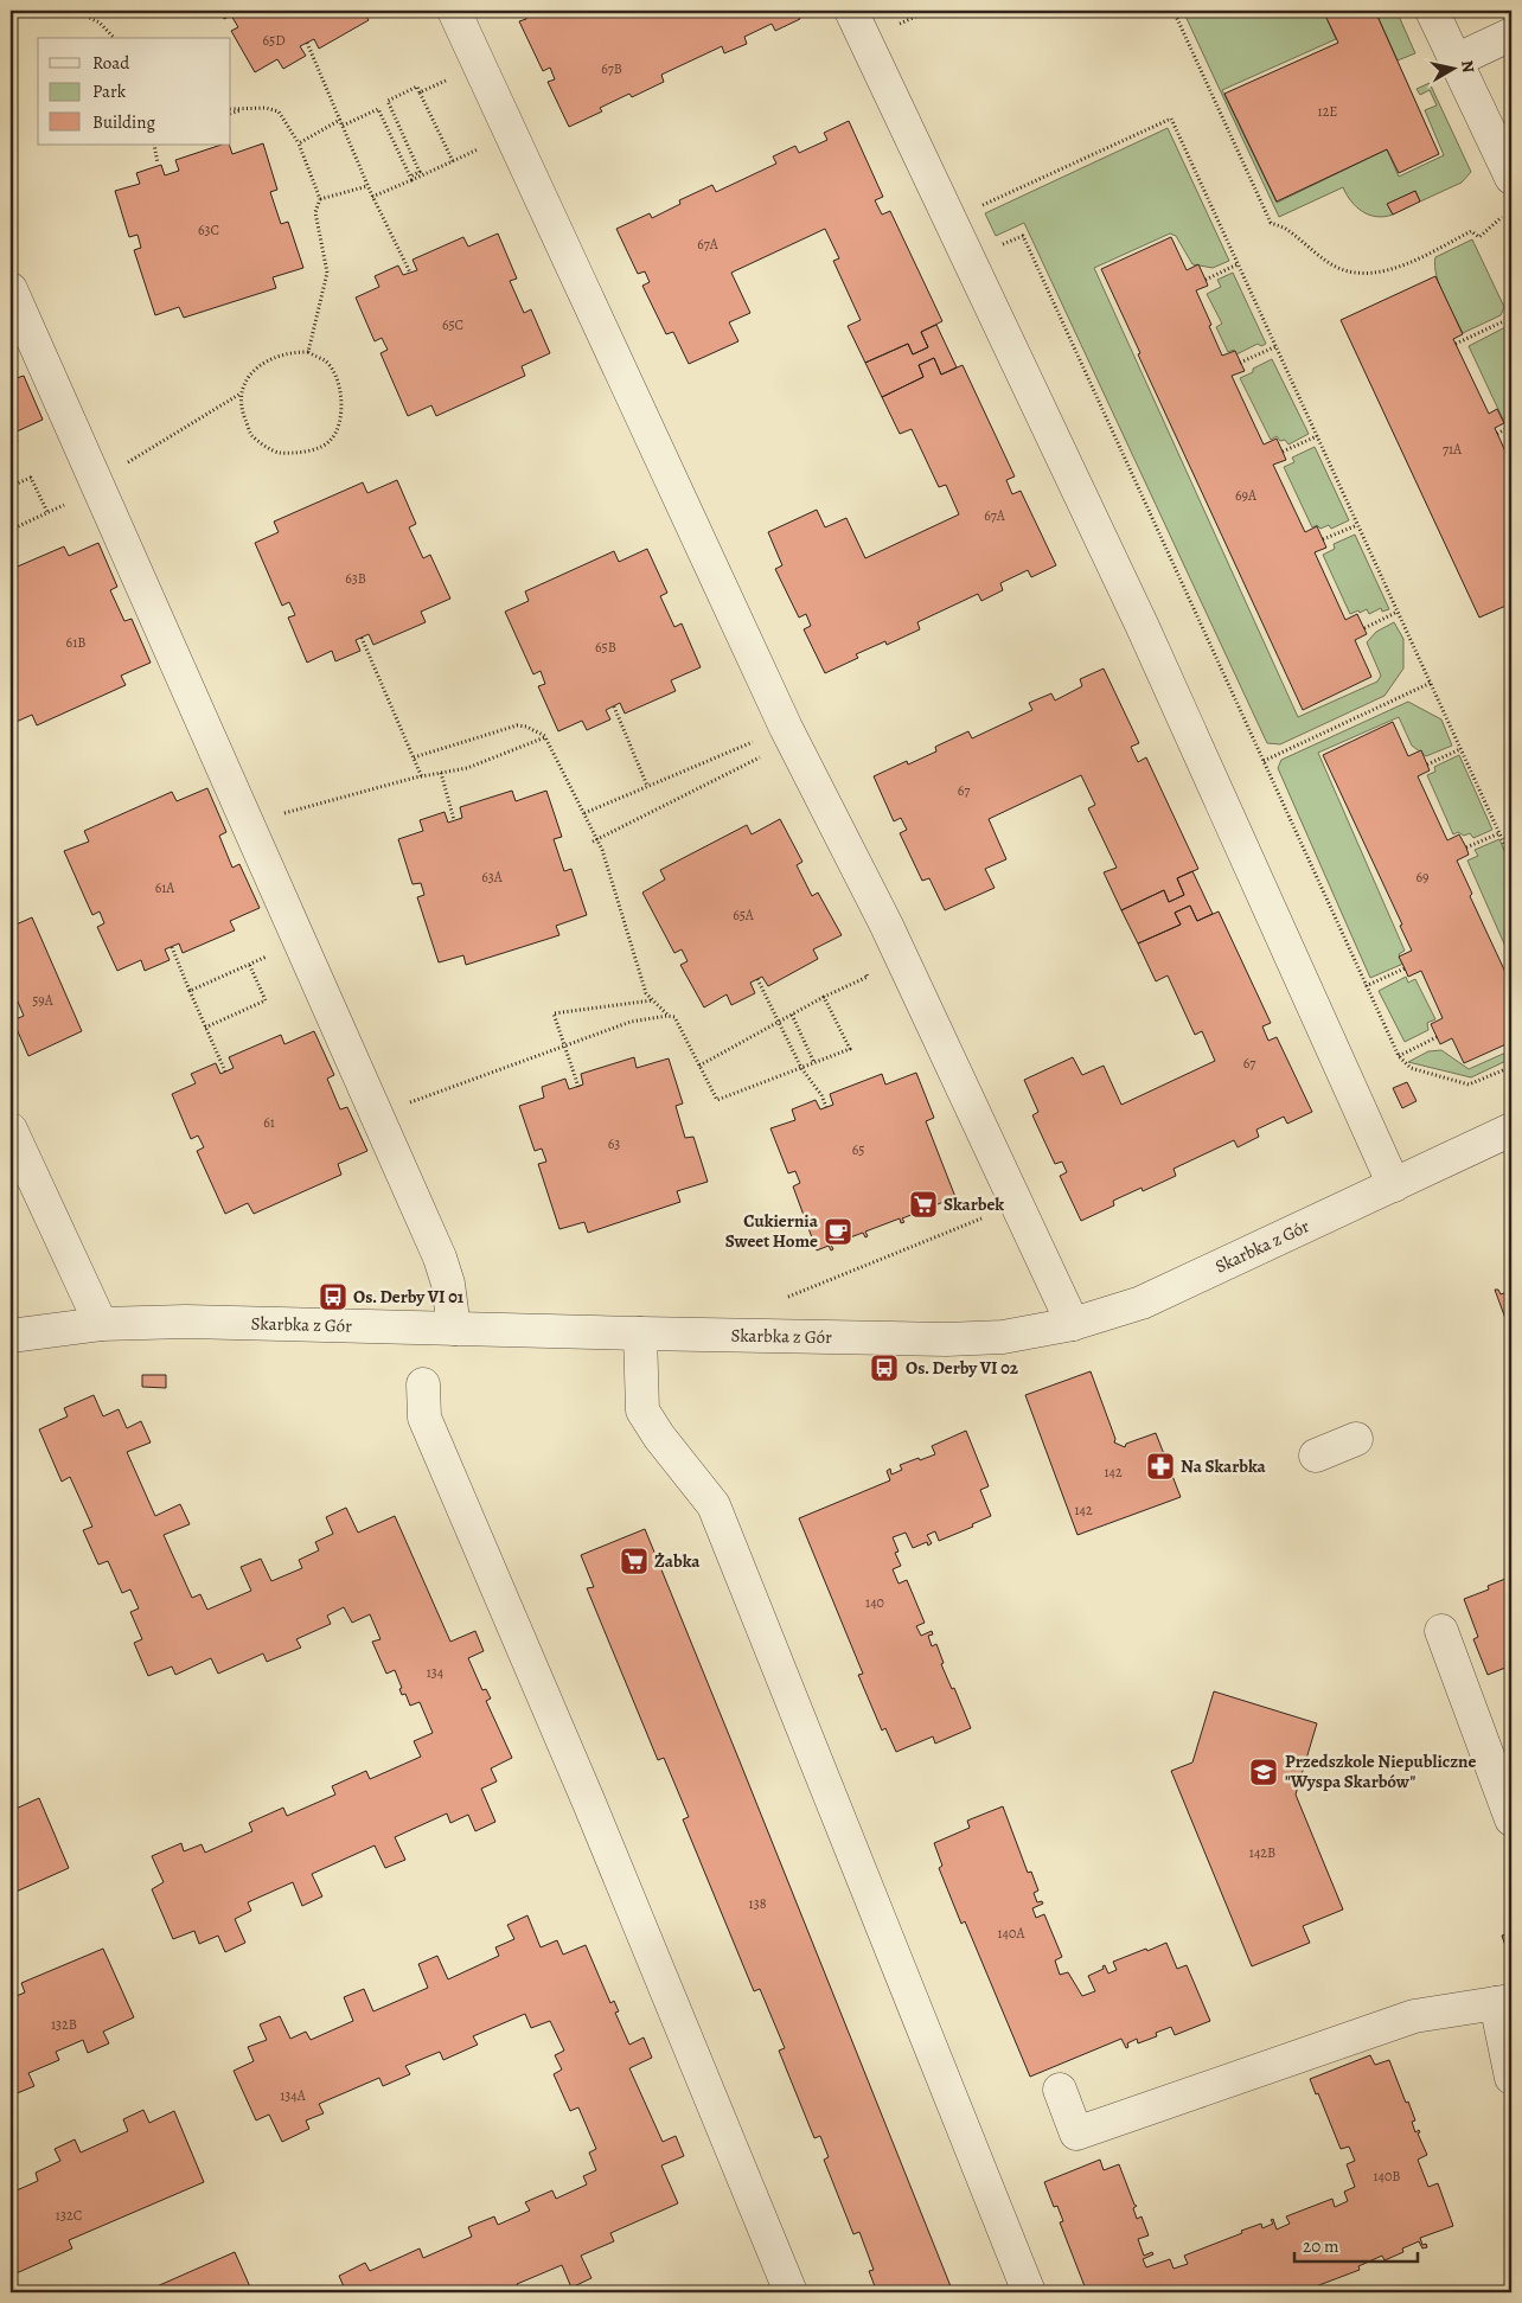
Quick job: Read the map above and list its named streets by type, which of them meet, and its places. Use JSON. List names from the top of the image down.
{
  "streets": {
    "street": ["Skarbka z Gór"]
  },
  "places": {
    "supermarket": ["Skarbek", "Żabka"],
    "cafe": ["Cukiernia Sweet Home"],
    "bus stop": ["Os. Derby VI 01", "Os. Derby VI 02"],
    "pharmacy": ["Na Skarbka"],
    "school or university": ["Przedszkole Niepubliczne \"Wyspa Skarbów\""]
  },
  "house_numbers": [
    "65D",
    "67B",
    "12E",
    "63C",
    "67A",
    "65C",
    "71A",
    "69A",
    "67A",
    "63B",
    "61B",
    "65B",
    "67",
    "63A",
    "69",
    "61A",
    "65A",
    "59A",
    "67",
    "61",
    "63",
    "65",
    "142",
    "142",
    "140",
    "134",
    "142B",
    "138",
    "140A",
    "132B",
    "134A",
    "140B",
    "132C"
  ],
  "legend": ["Road", "Park", "Building"],
  "scale_bar": "20 m",
  "north": "right"
}
